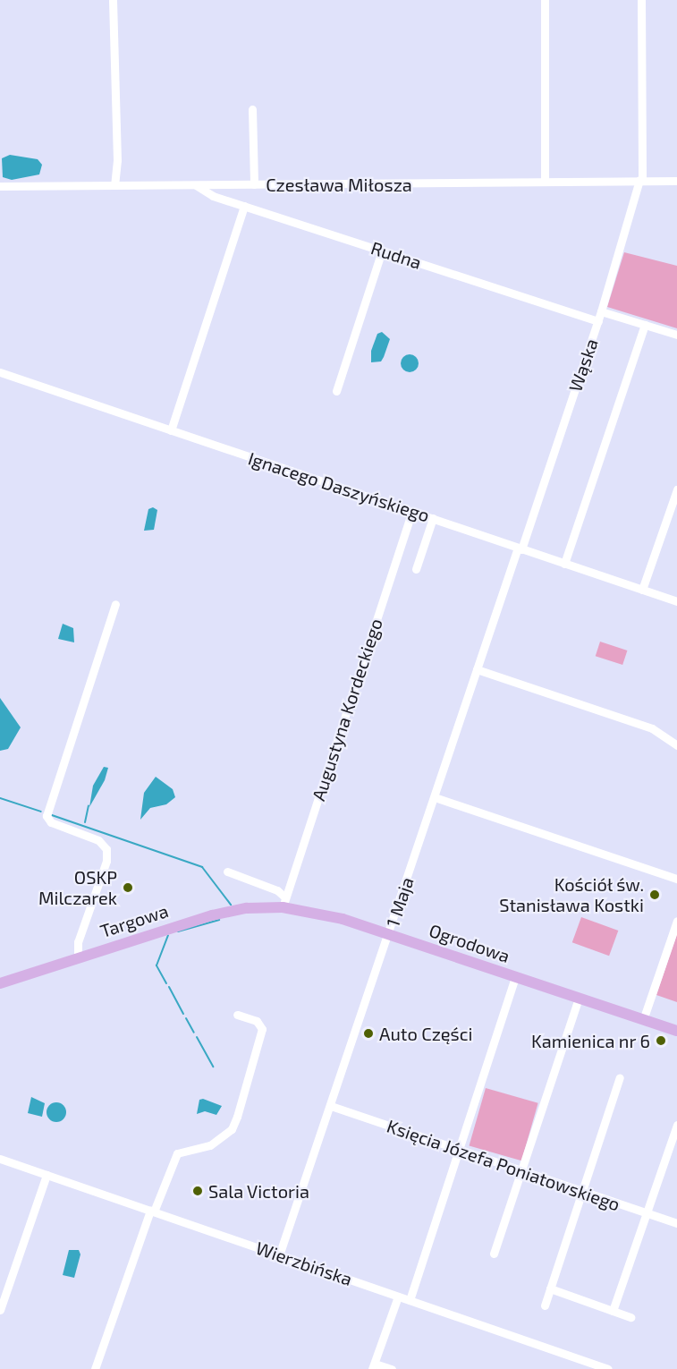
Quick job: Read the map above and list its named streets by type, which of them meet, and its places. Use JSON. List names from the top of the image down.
{
  "streets": {
    "main road": ["Targowa", "Ogrodowa"],
    "street": [
      "Czesława Miłosza",
      "Rudna",
      "Wąska",
      "Ignacego Daszyńskiego",
      "Augustyna Kordeckiego",
      "1 Maja",
      "Księcia Józefa Poniatowskiego",
      "Wierzbińska"
    ]
  },
  "crossings": [
    ["Czesława Miłosza", "Rudna"],
    ["Czesława Miłosza", "Wąska"],
    ["Rudna", "Wąska"],
    ["Wąska", "Ignacego Daszyńskiego"],
    ["Wąska", "1 Maja"],
    ["Ignacego Daszyńskiego", "Augustyna Kordeckiego"],
    ["Ignacego Daszyńskiego", "1 Maja"],
    ["Augustyna Kordeckiego", "Targowa"],
    ["Augustyna Kordeckiego", "Ogrodowa"],
    ["1 Maja", "Ogrodowa"],
    ["1 Maja", "Księcia Józefa Poniatowskiego"],
    ["1 Maja", "Wierzbińska"],
    ["Targowa", "Ogrodowa"]
  ],
  "places": [
    "OSKP Milczarek",
    "Kościół św. Stanisława Kostki",
    "Auto Części",
    "Kamienica nr 6",
    "Sala Victoria"
  ]
}
